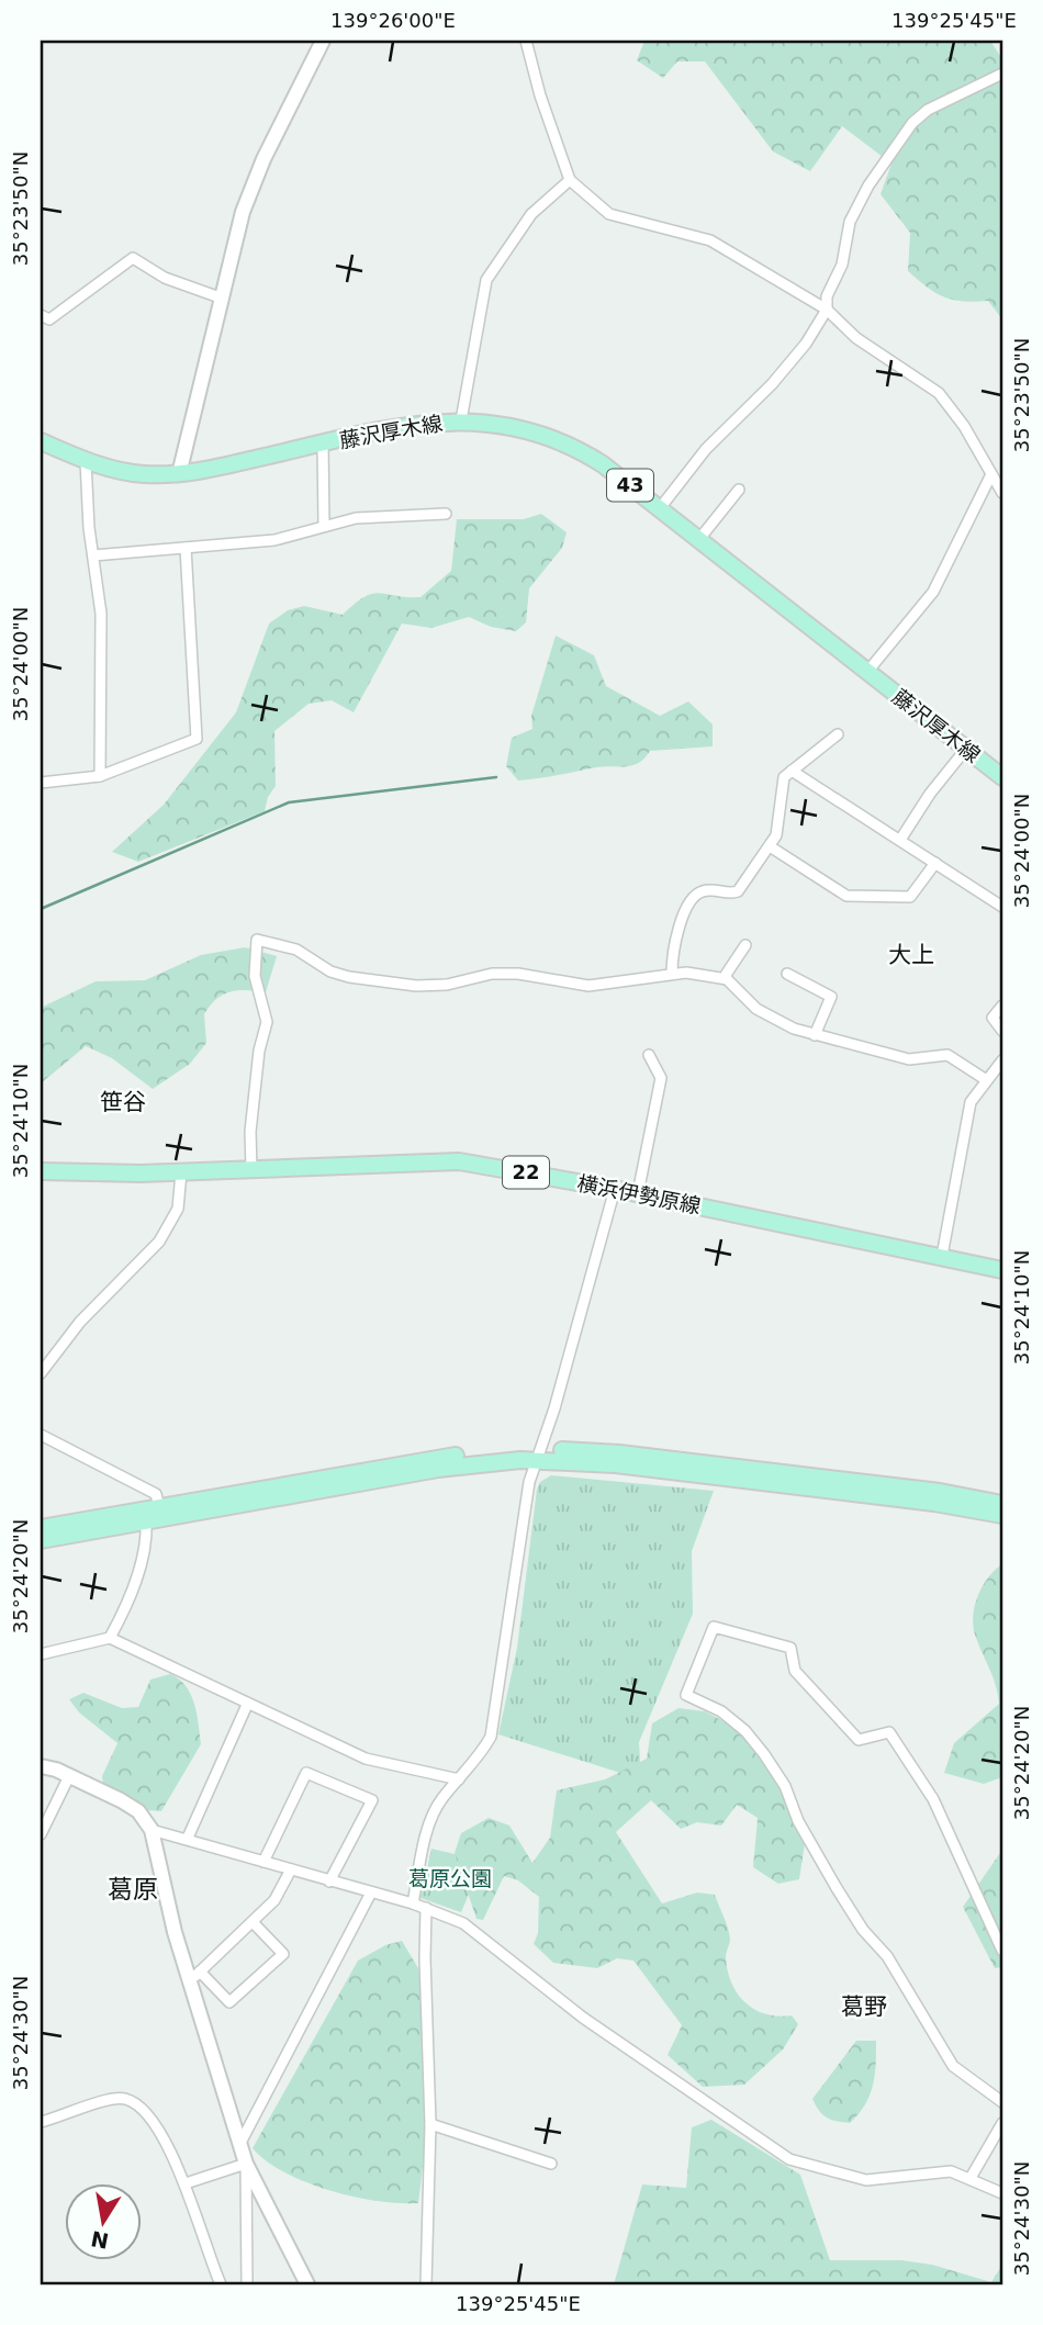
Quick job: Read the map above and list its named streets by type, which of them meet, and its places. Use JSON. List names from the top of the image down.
{
  "streets": {
    "main road": [
      "藤沢厚木線",
      "43",
      "22",
      "横浜伊勢原線"
    ]
  },
  "districts": [
    "大上",
    "笹谷",
    "葛原",
    "葛野"
  ],
  "parks": ["葛原公園"],
  "north": "bottom",
  "coordinates": [
    "139°26'00\"E",
    "139°25'45\"E",
    "35°23'50\"N",
    "35°24'00\"N",
    "35°24'10\"N",
    "35°24'20\"N",
    "35°24'30\"N"
  ]
}
